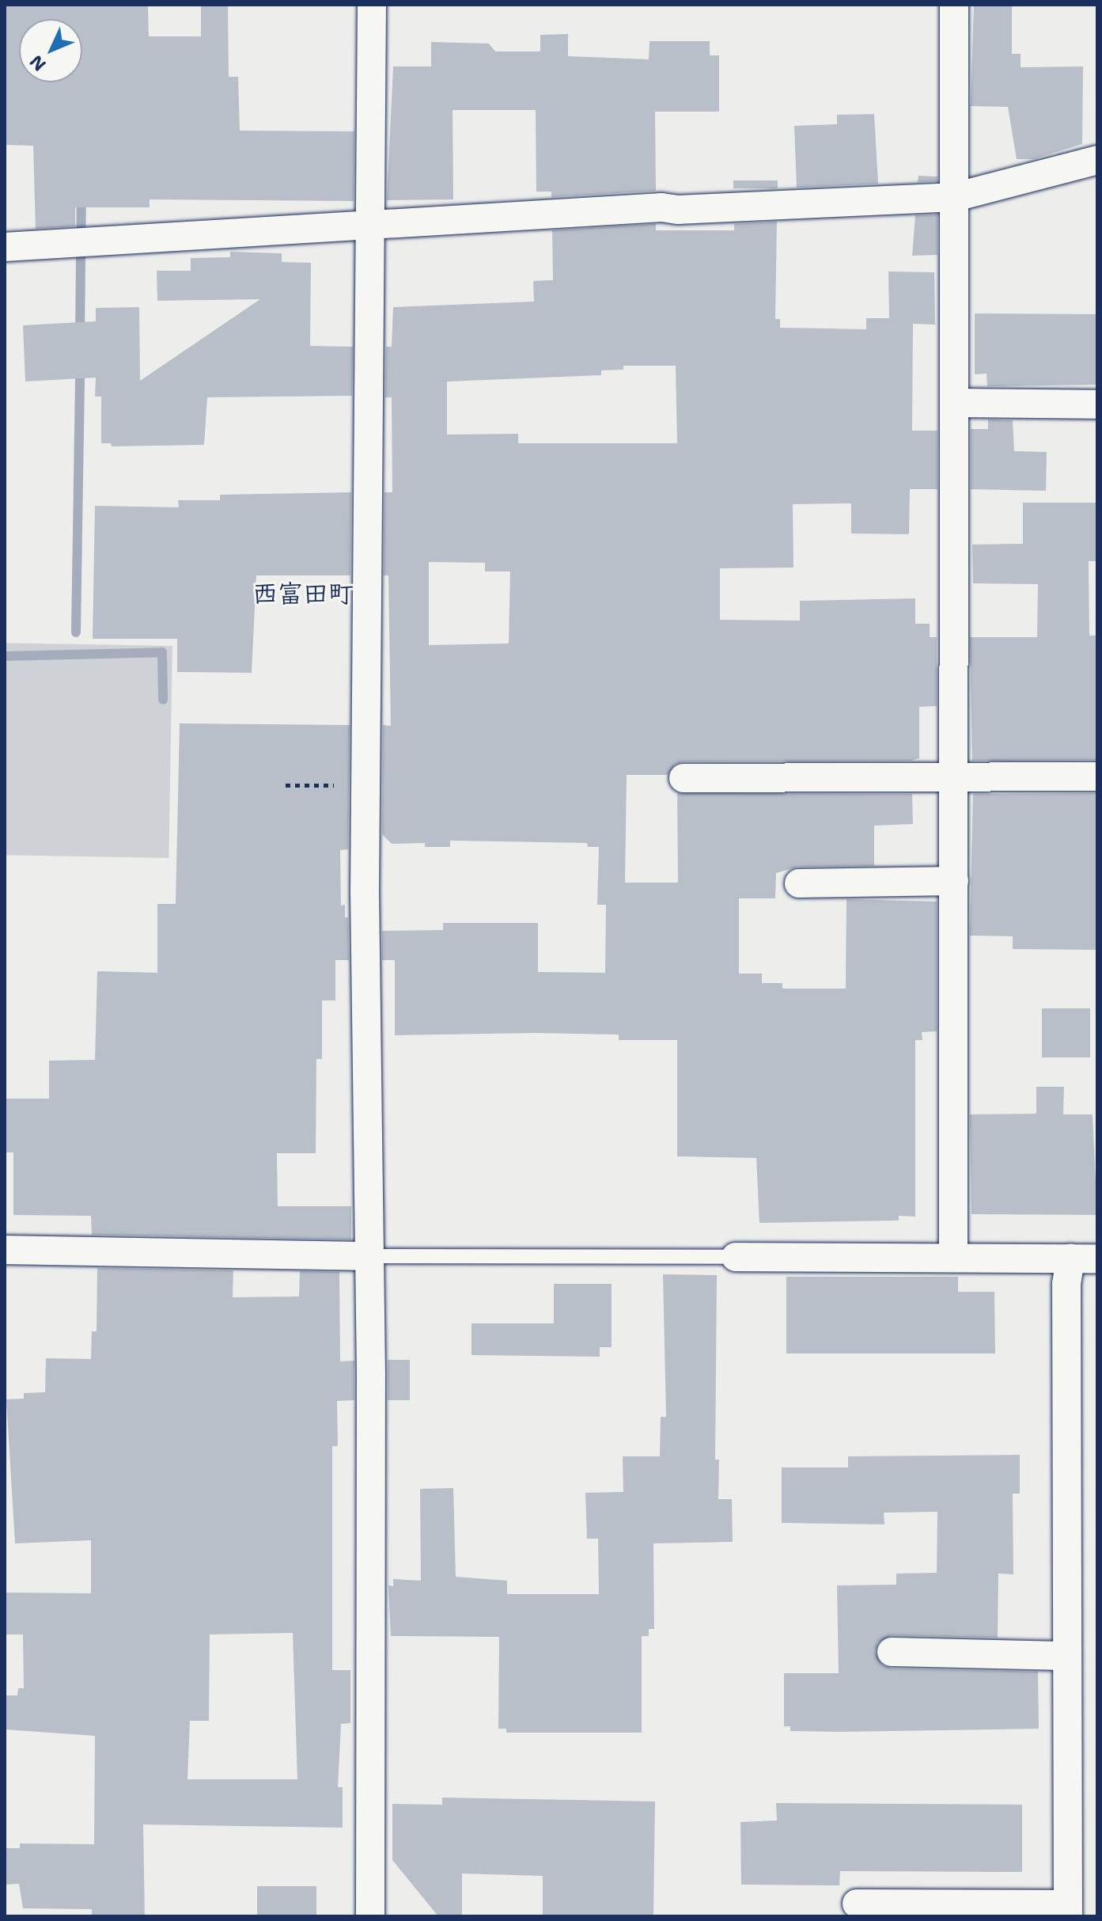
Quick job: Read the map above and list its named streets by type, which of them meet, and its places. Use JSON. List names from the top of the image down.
{
  "districts": ["西富田町"],
  "north": "bottom left"
}
